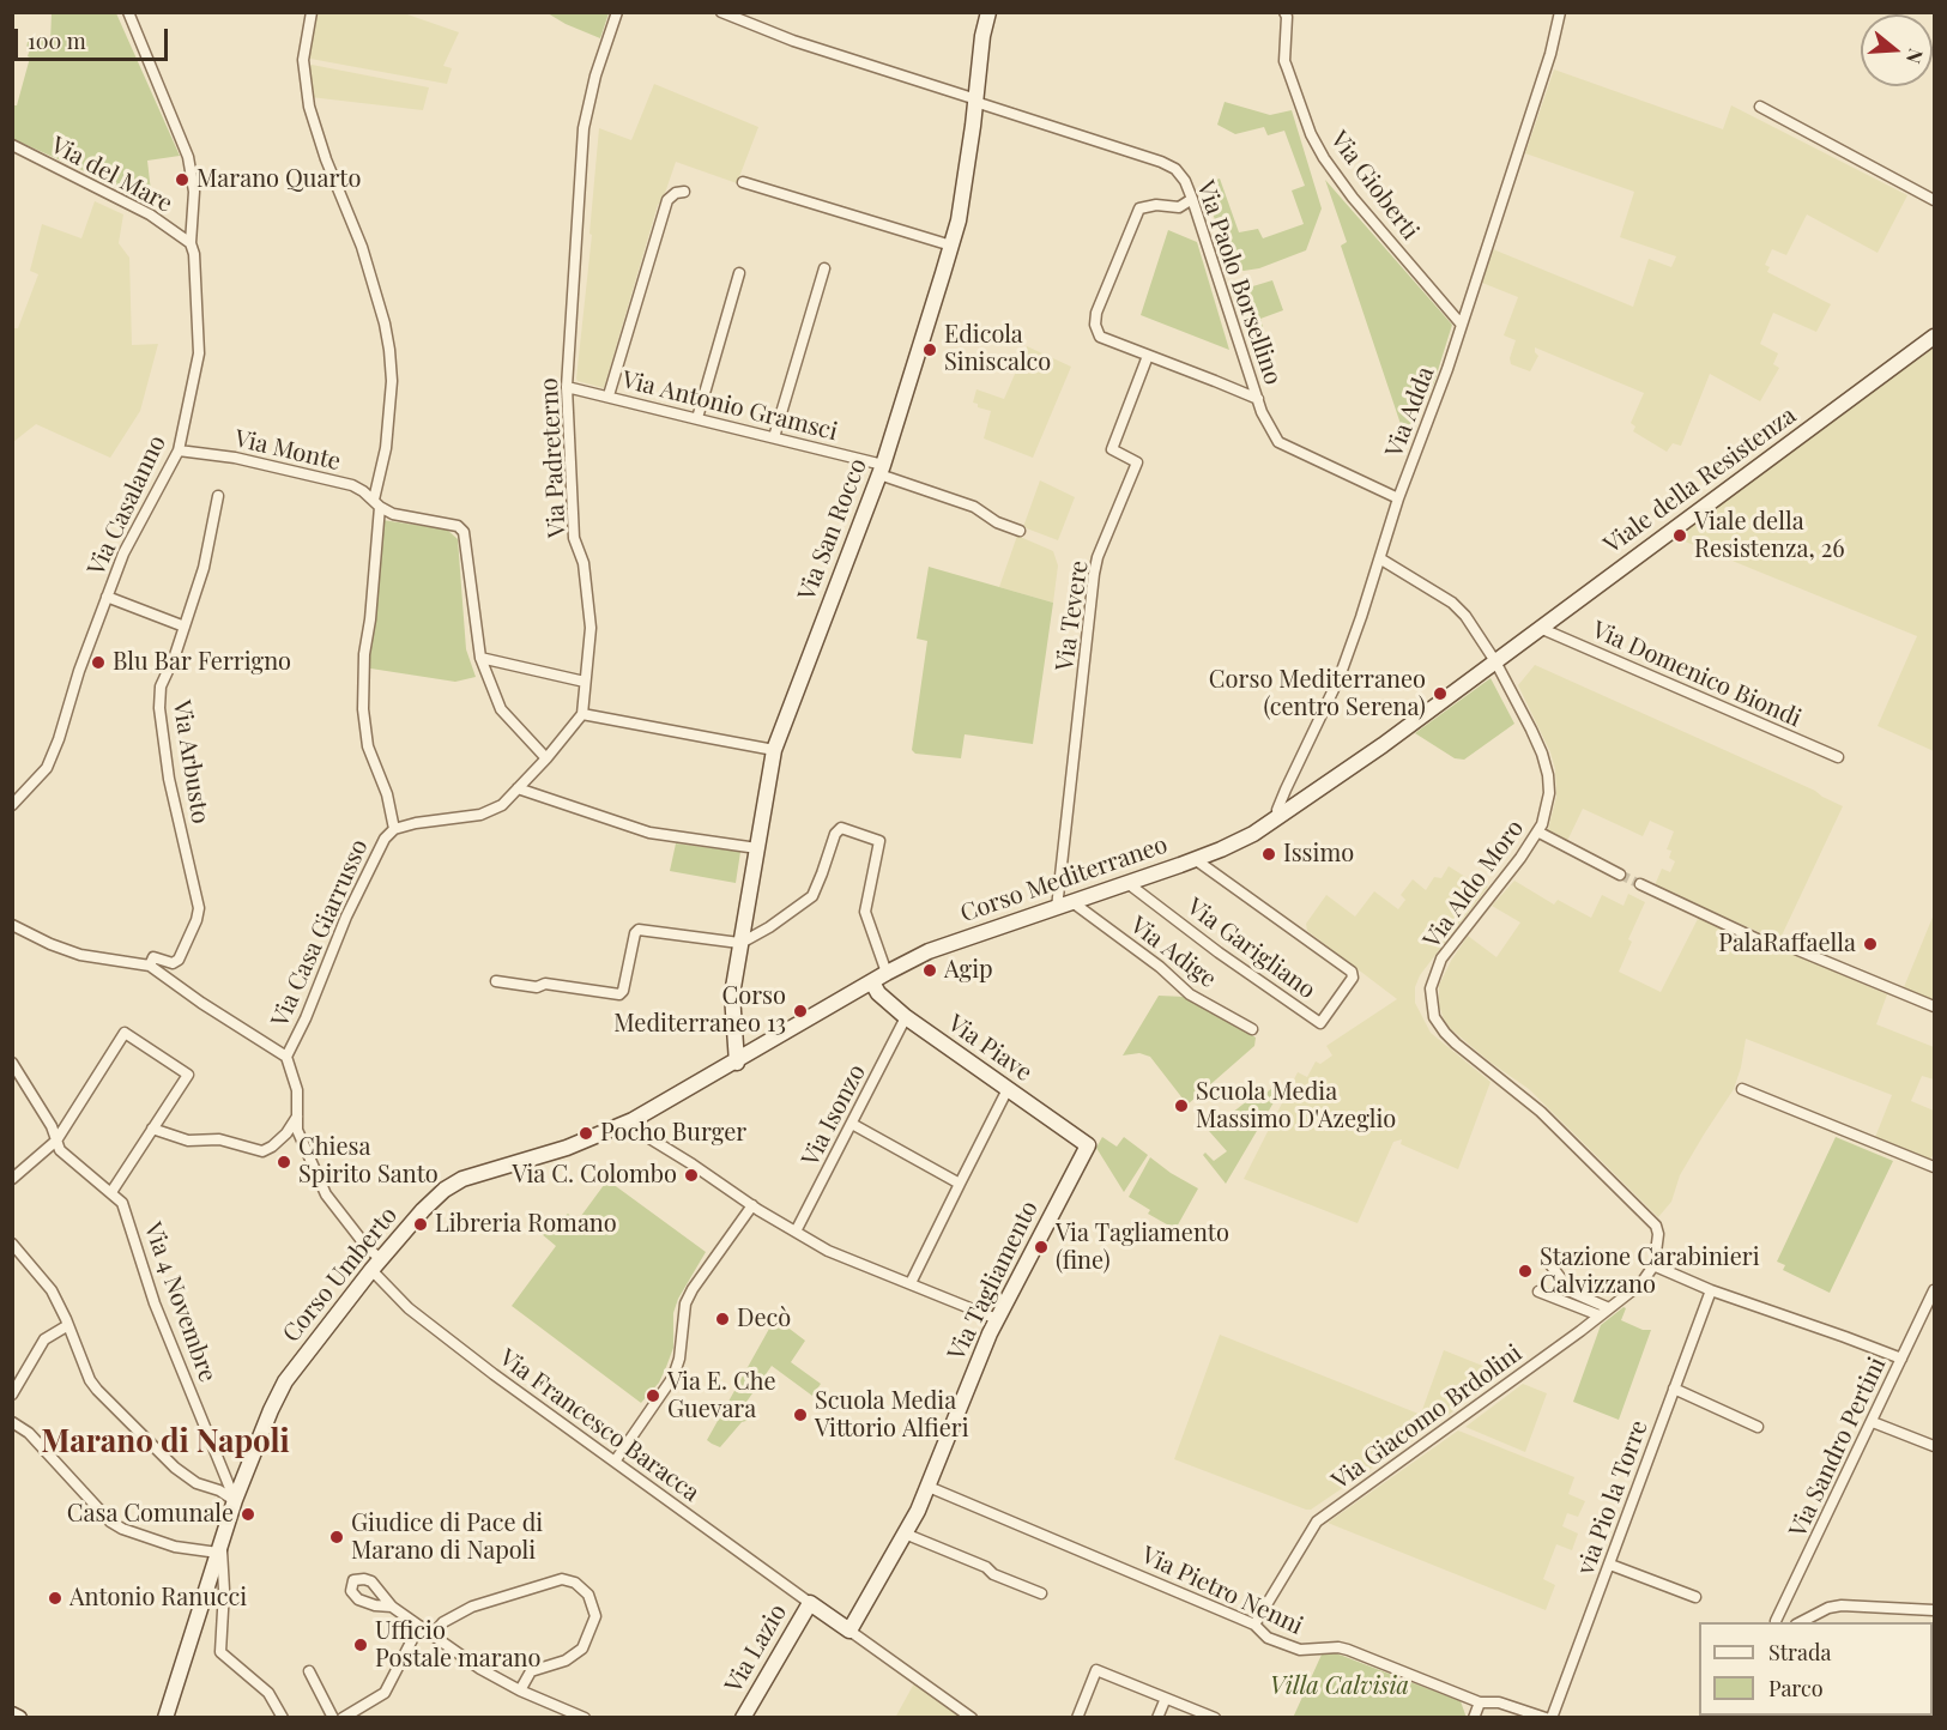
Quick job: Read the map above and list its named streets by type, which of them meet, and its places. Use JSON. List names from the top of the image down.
{
  "streets": {
    "main road": [
      "Viale della Resistenza",
      "Via San Rocco",
      "Corso Mediterraneo",
      "Via Piave",
      "Corso Umberto",
      "Via Tagliamento",
      "Via Lazio"
    ],
    "street": [
      "Via del Mare",
      "Via Gioberti",
      "Via Paolo Borsellino",
      "Via Antonio Gramsci",
      "Via Adda",
      "Via Monte",
      "Via Padreterno",
      "Via Casalanno",
      "Via Tevere",
      "Via Domenico Biondi",
      "Via Arbusto",
      "Via Aldo Moro",
      "Via Casa Giarrusso",
      "Via Garigliano",
      "Via Adige",
      "Via Isonzo",
      "Via 4 Novembre",
      "Via Giacomo Brdolini",
      "Via Francesco Baracca",
      "Via Sandro Pertini",
      "via Pio la Torre",
      "Via Pietro Nenni"
    ]
  },
  "crossings": [
    ["Via del Mare", "Via Casalanno"],
    ["Via Gioberti", "Via Adda"],
    ["Via Paolo Borsellino", "Via Adda"],
    ["Via Paolo Borsellino", "Via San Rocco"],
    ["Via Antonio Gramsci", "Via Padreterno"],
    ["Via Antonio Gramsci", "Via San Rocco"],
    ["Via Adda", "Corso Mediterraneo"],
    ["Via Adda", "Via Aldo Moro"],
    ["Via Monte", "Via Casalanno"],
    ["Viale della Resistenza", "Via Domenico Biondi"],
    ["Viale della Resistenza", "Corso Mediterraneo"],
    ["Viale della Resistenza", "Via Aldo Moro"],
    ["Via San Rocco", "Corso Mediterraneo"],
    ["Via Tevere", "Corso Mediterraneo"],
    ["Corso Mediterraneo", "Via Aldo Moro"],
    ["Corso Mediterraneo", "Via Garigliano"],
    ["Corso Mediterraneo", "Via Adige"],
    ["Corso Mediterraneo", "Via Piave"],
    ["Corso Mediterraneo", "Corso Umberto"],
    ["Via Aldo Moro", "Via Giacomo Brdolini"],
    ["Via Casa Giarrusso", "Via Francesco Baracca"],
    ["Via Piave", "Via Isonzo"],
    ["Via Piave", "Via Tagliamento"],
    ["Corso Umberto", "Via 4 Novembre"],
    ["Corso Umberto", "Via Francesco Baracca"],
    ["Via Tagliamento", "Via Pietro Nenni"],
    ["Via Giacomo Brdolini", "Via Pietro Nenni"],
    ["Via Francesco Baracca", "Via Lazio"]
  ],
  "districts": ["Marano di Napoli"],
  "parks": ["Villa Calvisia"],
  "places": [
    "Marano Quarto",
    "Edicola Siniscalco",
    "Viale della Resistenza, 26",
    "Blu Bar Ferrigno",
    "Corso Mediterraneo (centro Serena)",
    "Issimo",
    "PalaRaffaella",
    "Agip",
    "Corso Mediterraneo 13",
    "Scuola Media Massimo D'Azeglio",
    "Pocho Burger",
    "Chiesa Spirito Santo",
    "Via C. Colombo",
    "Libreria Romano",
    "Via Tagliamento (fine)",
    "Stazione Carabinieri Calvizzano",
    "Decò",
    "Via E. Che Guevara",
    "Scuola Media Vittorio Alfieri",
    "Casa Comunale",
    "Giudice di Pace di Marano di Napoli",
    "Antonio Ranucci",
    "Ufficio Postale marano"
  ],
  "legend": ["Strada", "Parco"],
  "scale_bar": "100 m",
  "north": "right"
}
